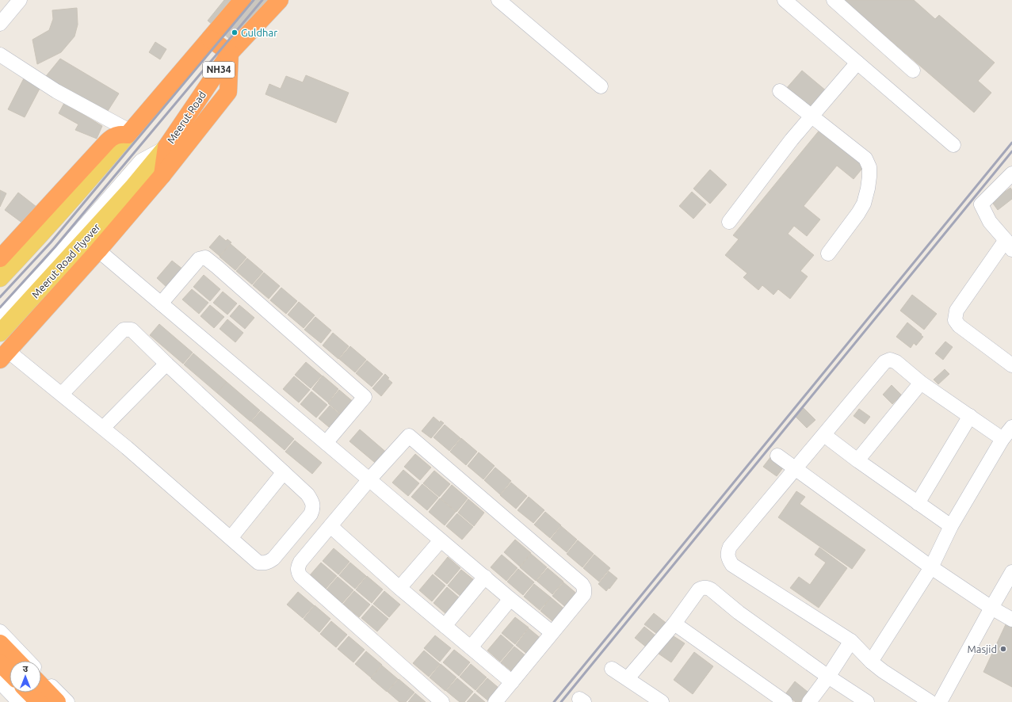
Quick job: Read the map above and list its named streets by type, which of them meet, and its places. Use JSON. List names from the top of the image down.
{
  "streets": {
    "highway": ["NH34", "Meerut Road"],
    "main road": ["Meerut Road Flyover"]
  },
  "crossings": [
    ["Meerut Road", "Meerut Road Flyover"]
  ],
  "places": ["Guldhar", "Masjid"],
  "north": "top"
}
